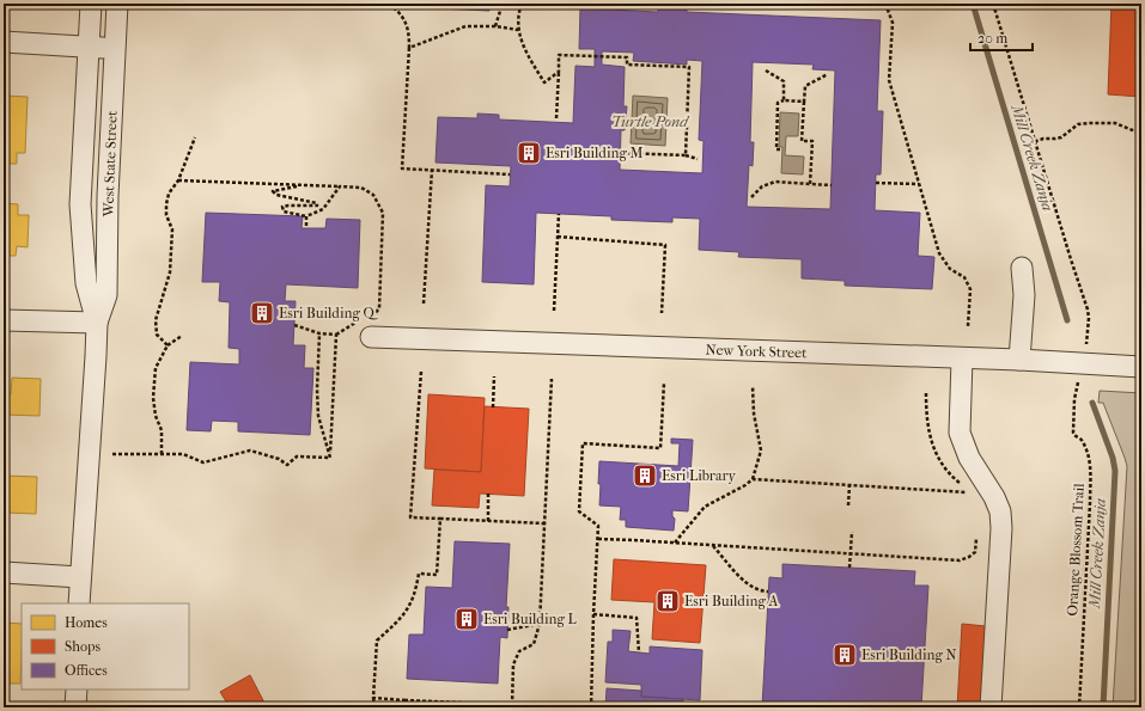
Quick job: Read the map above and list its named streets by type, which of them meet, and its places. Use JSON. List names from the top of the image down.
{
  "streets": {
    "street": ["West State Street", "New York Street"],
    "path": ["Orange Blossom Trail"]
  },
  "water": ["Turtle Pond", "Mill Creek Zanja"],
  "places": {
    "building": [
      "Esri Building M",
      "Esri Building Q",
      "Esri Library",
      "Esri Building A",
      "Esri Building L",
      "Esri Building N"
    ]
  },
  "legend": ["Homes", "Shops", "Offices"],
  "scale_bar": "20 m"
}
